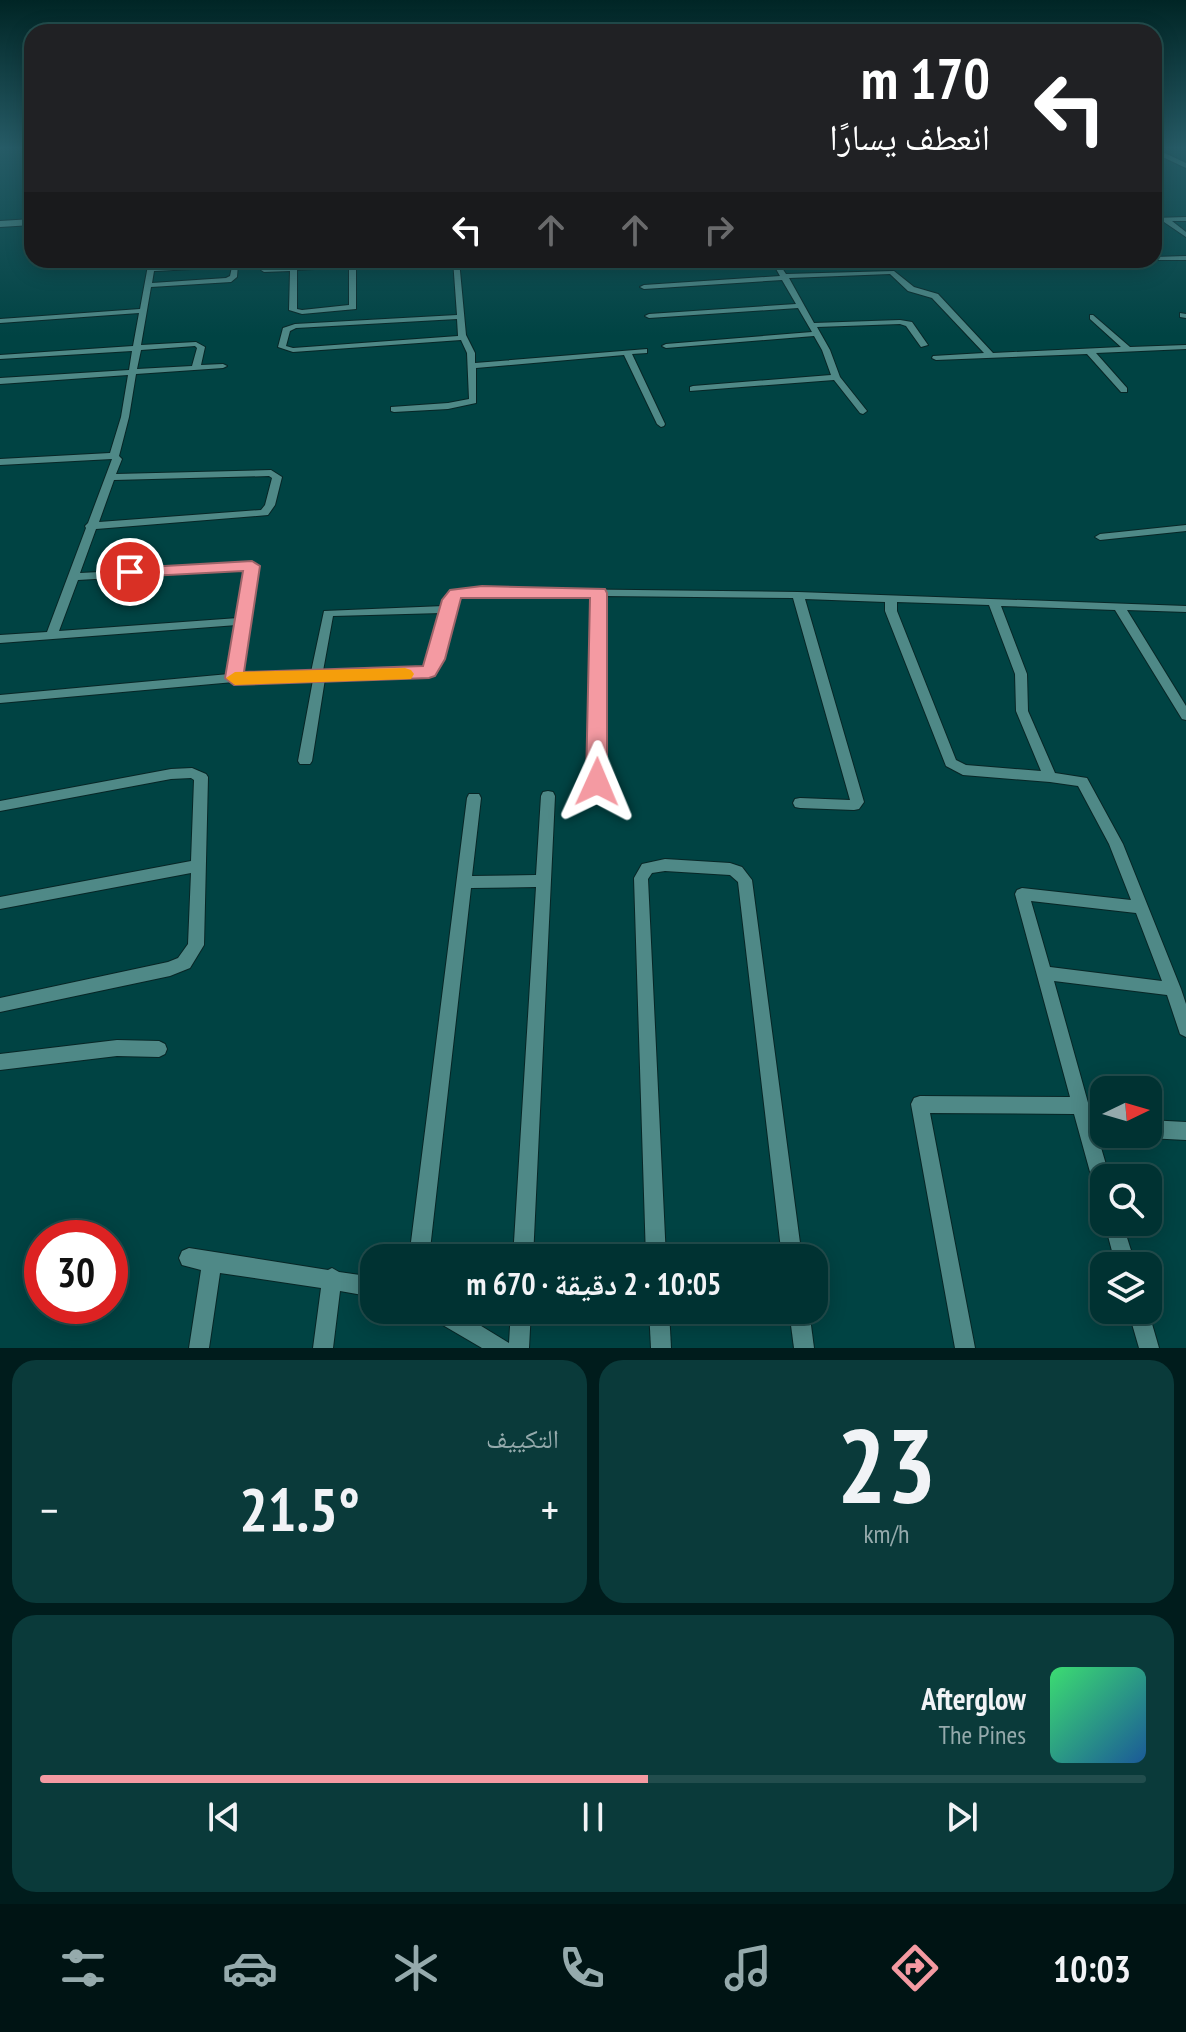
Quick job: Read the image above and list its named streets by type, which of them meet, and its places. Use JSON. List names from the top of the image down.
{
  "north": "right",
  "page": {
    "turn": ["170 m", "انعطف يسارًا"],
    "limit": "30",
    "trip": "10:05 · 2 دقيقة · 670 m",
    "tile": [
      ["23", "km/h"],
      "التكييف"
    ],
    "heat": ["−", "21.5°", "+"],
    "song": ["Afterglow", "The Pines"],
    "tabs": "10:03"
  }
}
